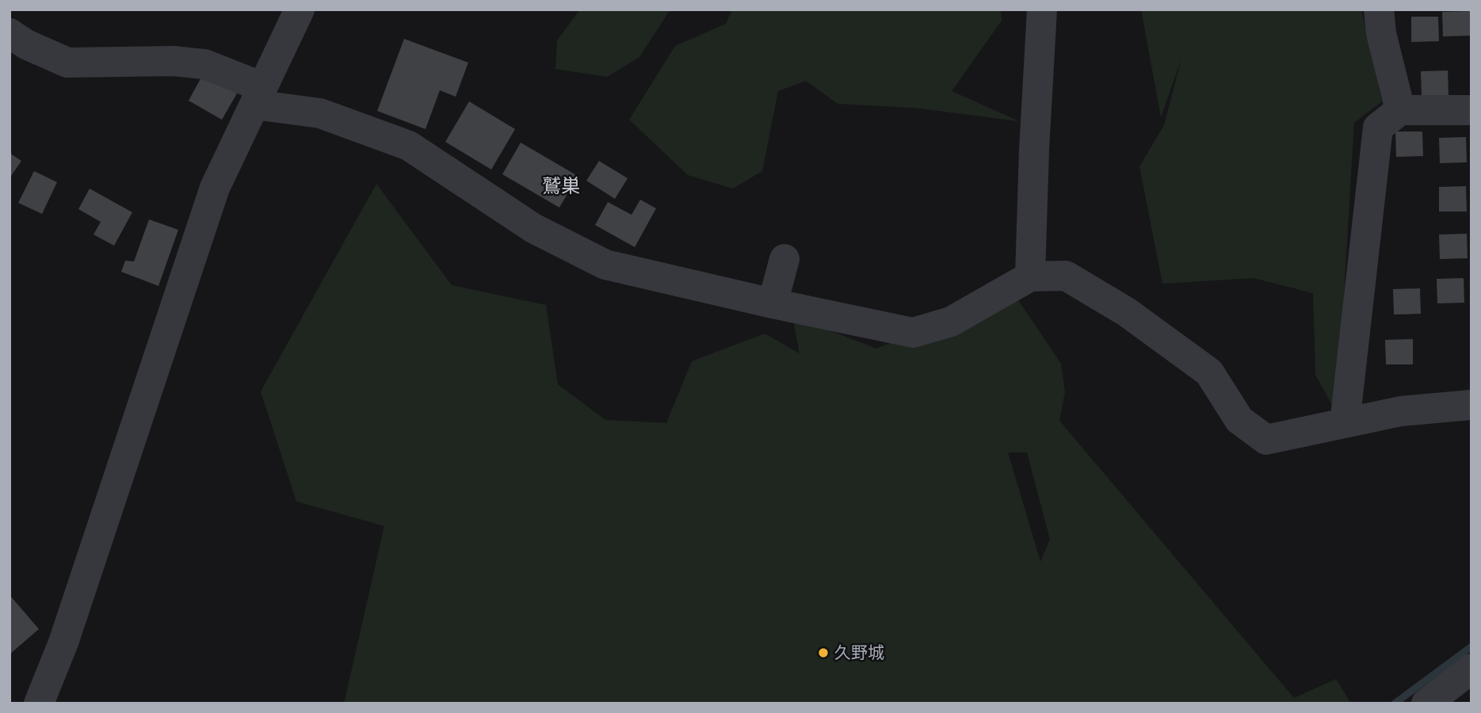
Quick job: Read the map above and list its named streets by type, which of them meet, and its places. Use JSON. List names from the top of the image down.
{
  "districts": ["鷲巣"],
  "places": ["久野城"]
}
